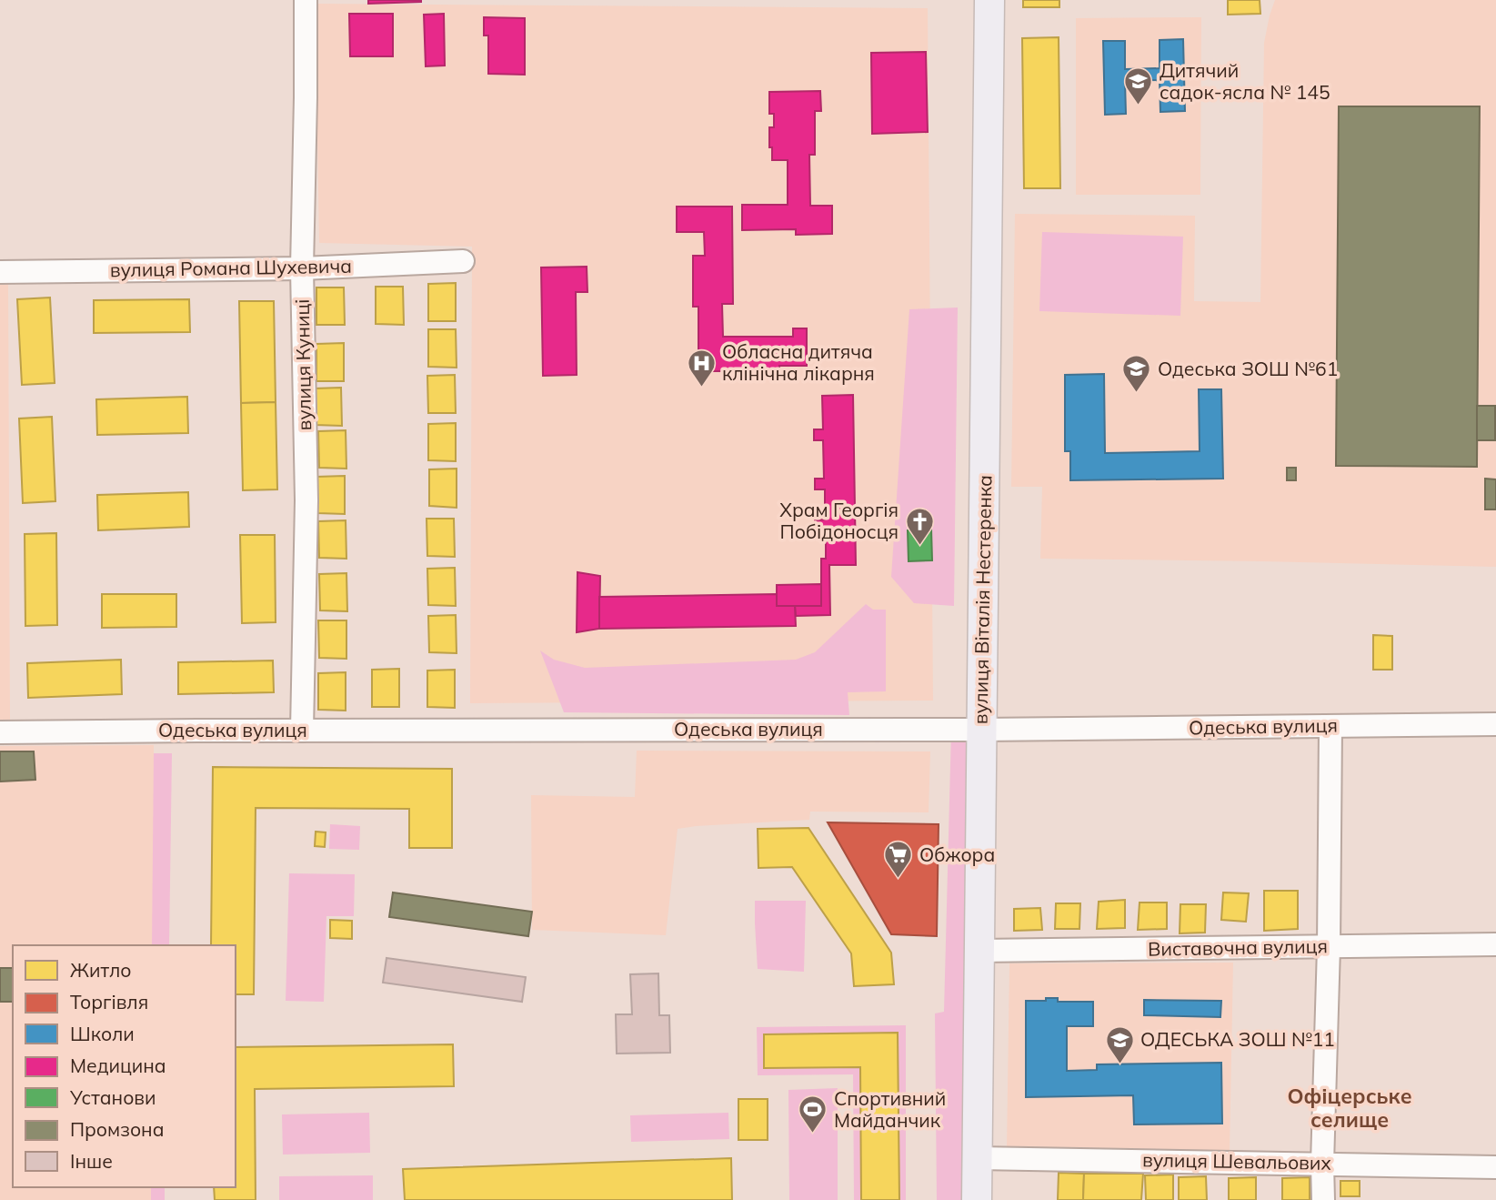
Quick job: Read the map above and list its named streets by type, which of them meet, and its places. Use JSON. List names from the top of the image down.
{
  "streets": {
    "main road": ["вулиця Віталія Нестеренка"],
    "street": [
      "вулиця Романа Шухевича",
      "вулиця Куниці",
      "Одеська вулиця",
      "Виставочна вулиця",
      "вулиця Шевальових"
    ]
  },
  "crossings": [
    ["вулиця Романа Шухевича", "вулиця Куниці"],
    ["вулиця Куниці", "Одеська вулиця"],
    ["вулиця Віталія Нестеренка", "Одеська вулиця"],
    ["вулиця Віталія Нестеренка", "Виставочна вулиця"],
    ["вулиця Віталія Нестеренка", "вулиця Шевальових"]
  ],
  "districts": ["Офіцерське селище"],
  "places": {
    "school or university": ["Дитячий садок-ясла № 145", "Одеська ЗОШ №61", "ОДЕСЬКА ЗОШ №11"],
    "hospital": ["Обласна дитяча клінічна лікарня"],
    "church": ["Храм Георгія Побідоносця"],
    "supermarket": ["Обжора"],
    "sports": ["Спортивний Майданчик"]
  },
  "legend": [
    "Житло",
    "Торгівля",
    "Школи",
    "Медицина",
    "Установи",
    "Промзона",
    "Інше"
  ]
}
